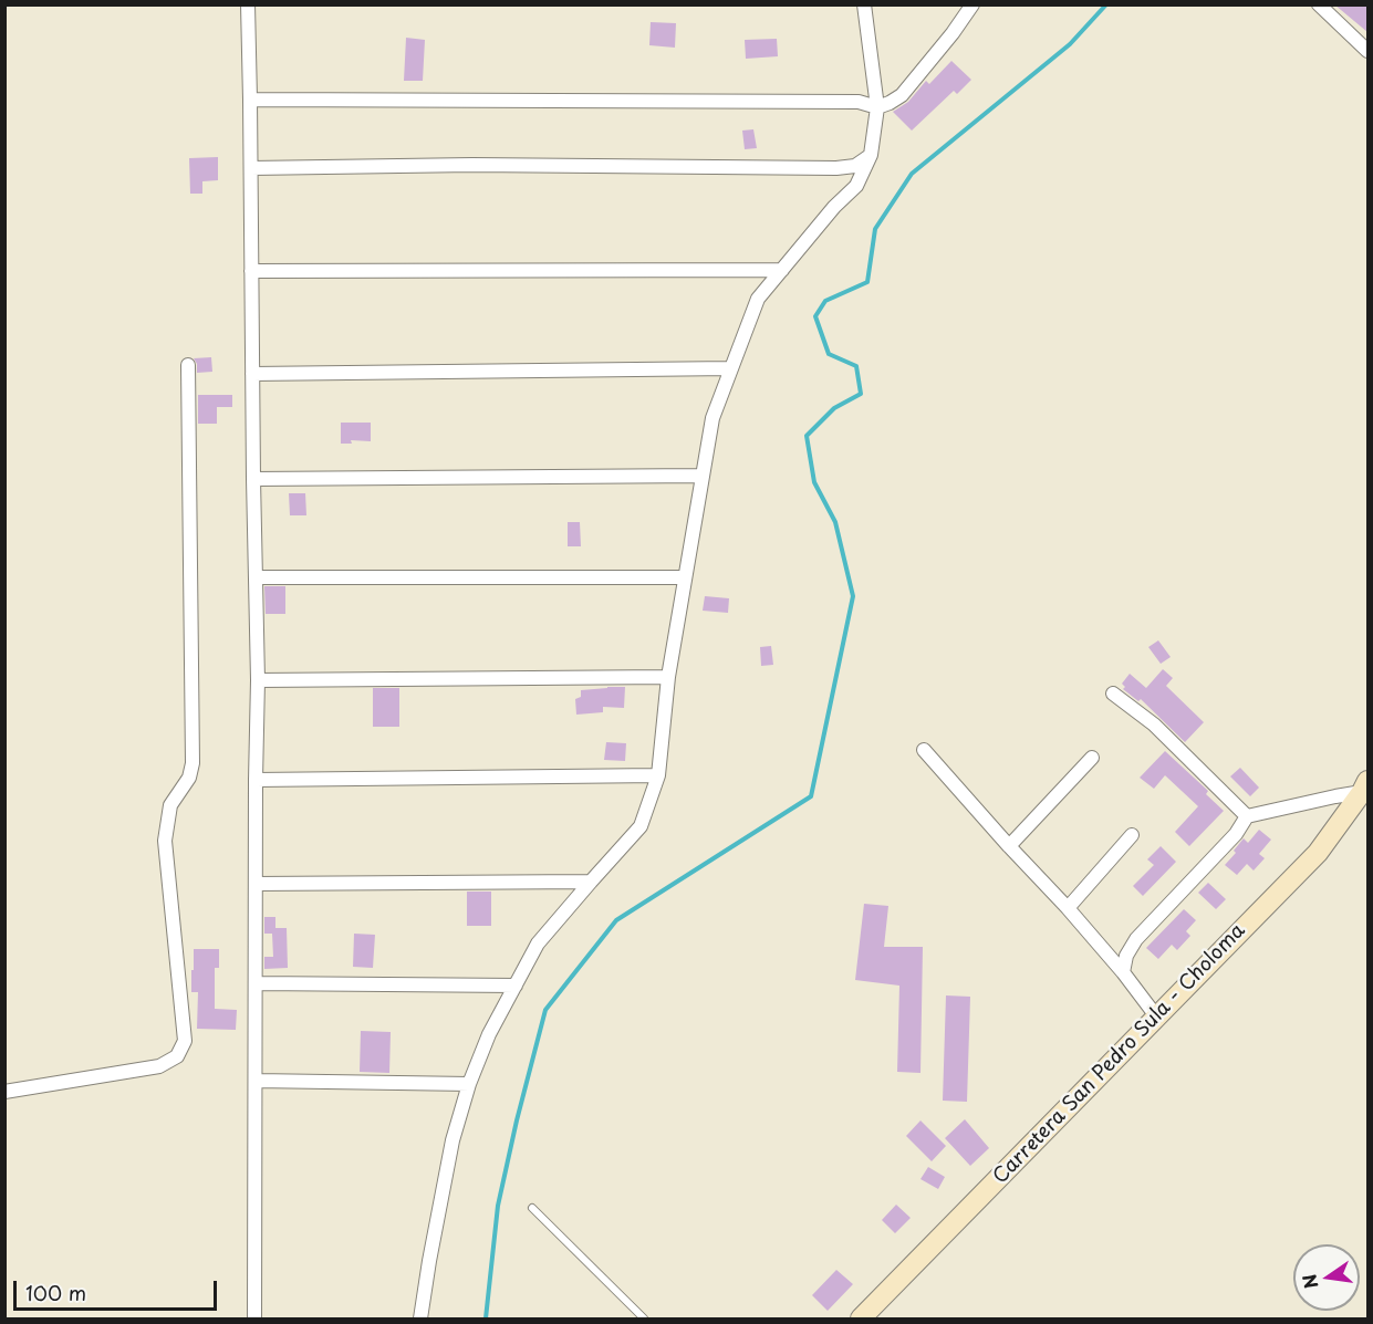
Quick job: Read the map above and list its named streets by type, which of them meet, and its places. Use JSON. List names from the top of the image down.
{
  "streets": {
    "main road": ["Carretera San Pedro Sula - Choloma"]
  },
  "scale_bar": "100 m",
  "north": "left"
}
